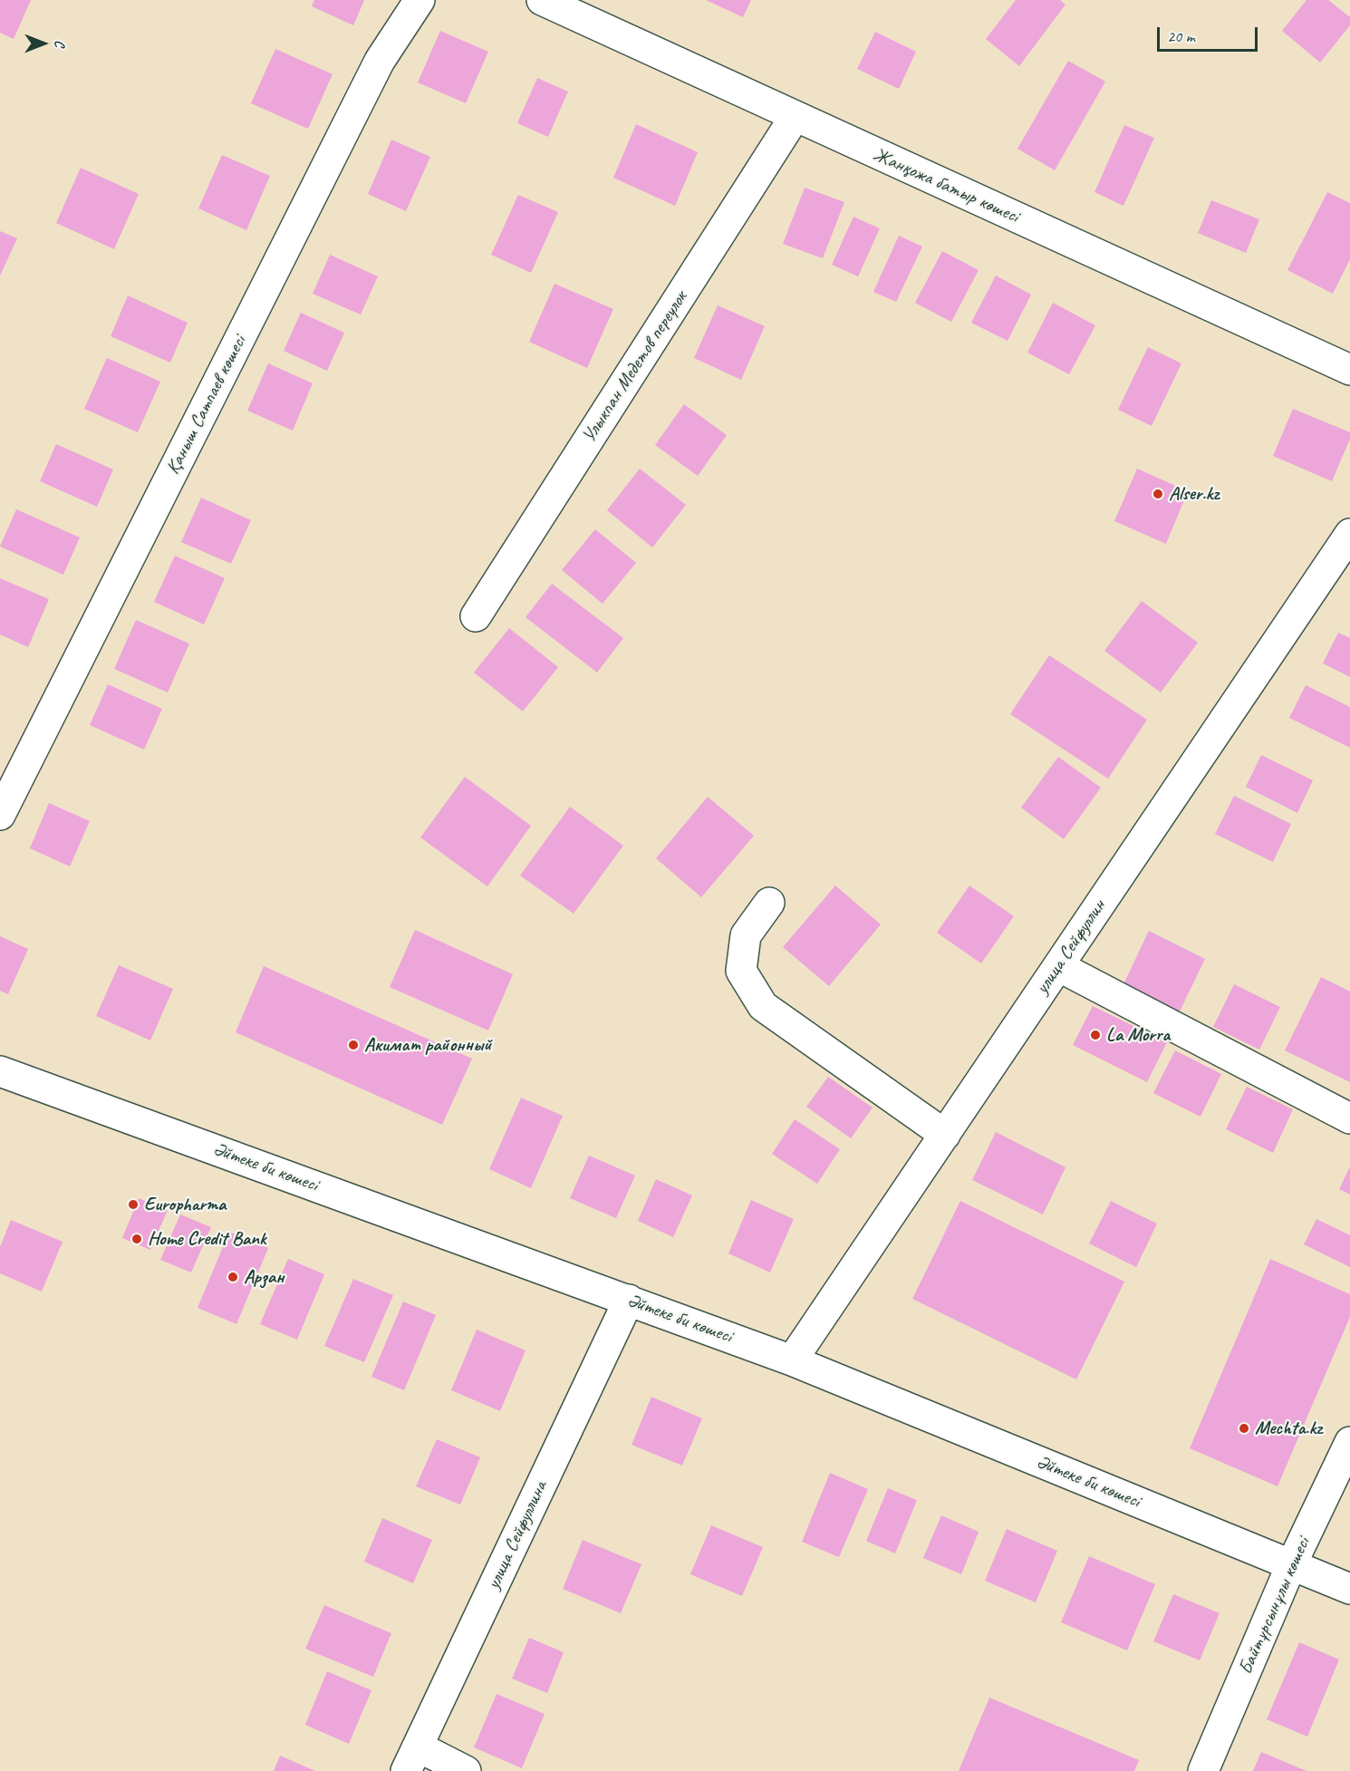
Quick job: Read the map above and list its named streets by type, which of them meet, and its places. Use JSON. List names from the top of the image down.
{
  "streets": {
    "street": [
      "Жанқожа батыр көшесі",
      "Улыкпан Медетов переулок",
      "Қаныш Сатпаев көшесі",
      "улица Сейфуллин",
      "Әйтеке би көшесі",
      "улица Сейфуллина",
      "Байтұрсынұлы көшесі"
    ]
  },
  "crossings": [
    ["Жанқожа батыр көшесі", "Улыкпан Медетов переулок"],
    ["улица Сейфуллин", "Әйтеке би көшесі"],
    ["Әйтеке би көшесі", "улица Сейфуллина"],
    ["Әйтеке би көшесі", "Байтұрсынұлы көшесі"]
  ],
  "places": [
    "Alser.kz",
    "La Morra",
    "Акимат районный",
    "Europharma",
    "Home Credit Bank",
    "Арзан",
    "Mechta.kz"
  ],
  "scale_bar": "20 m",
  "north": "right"
}
